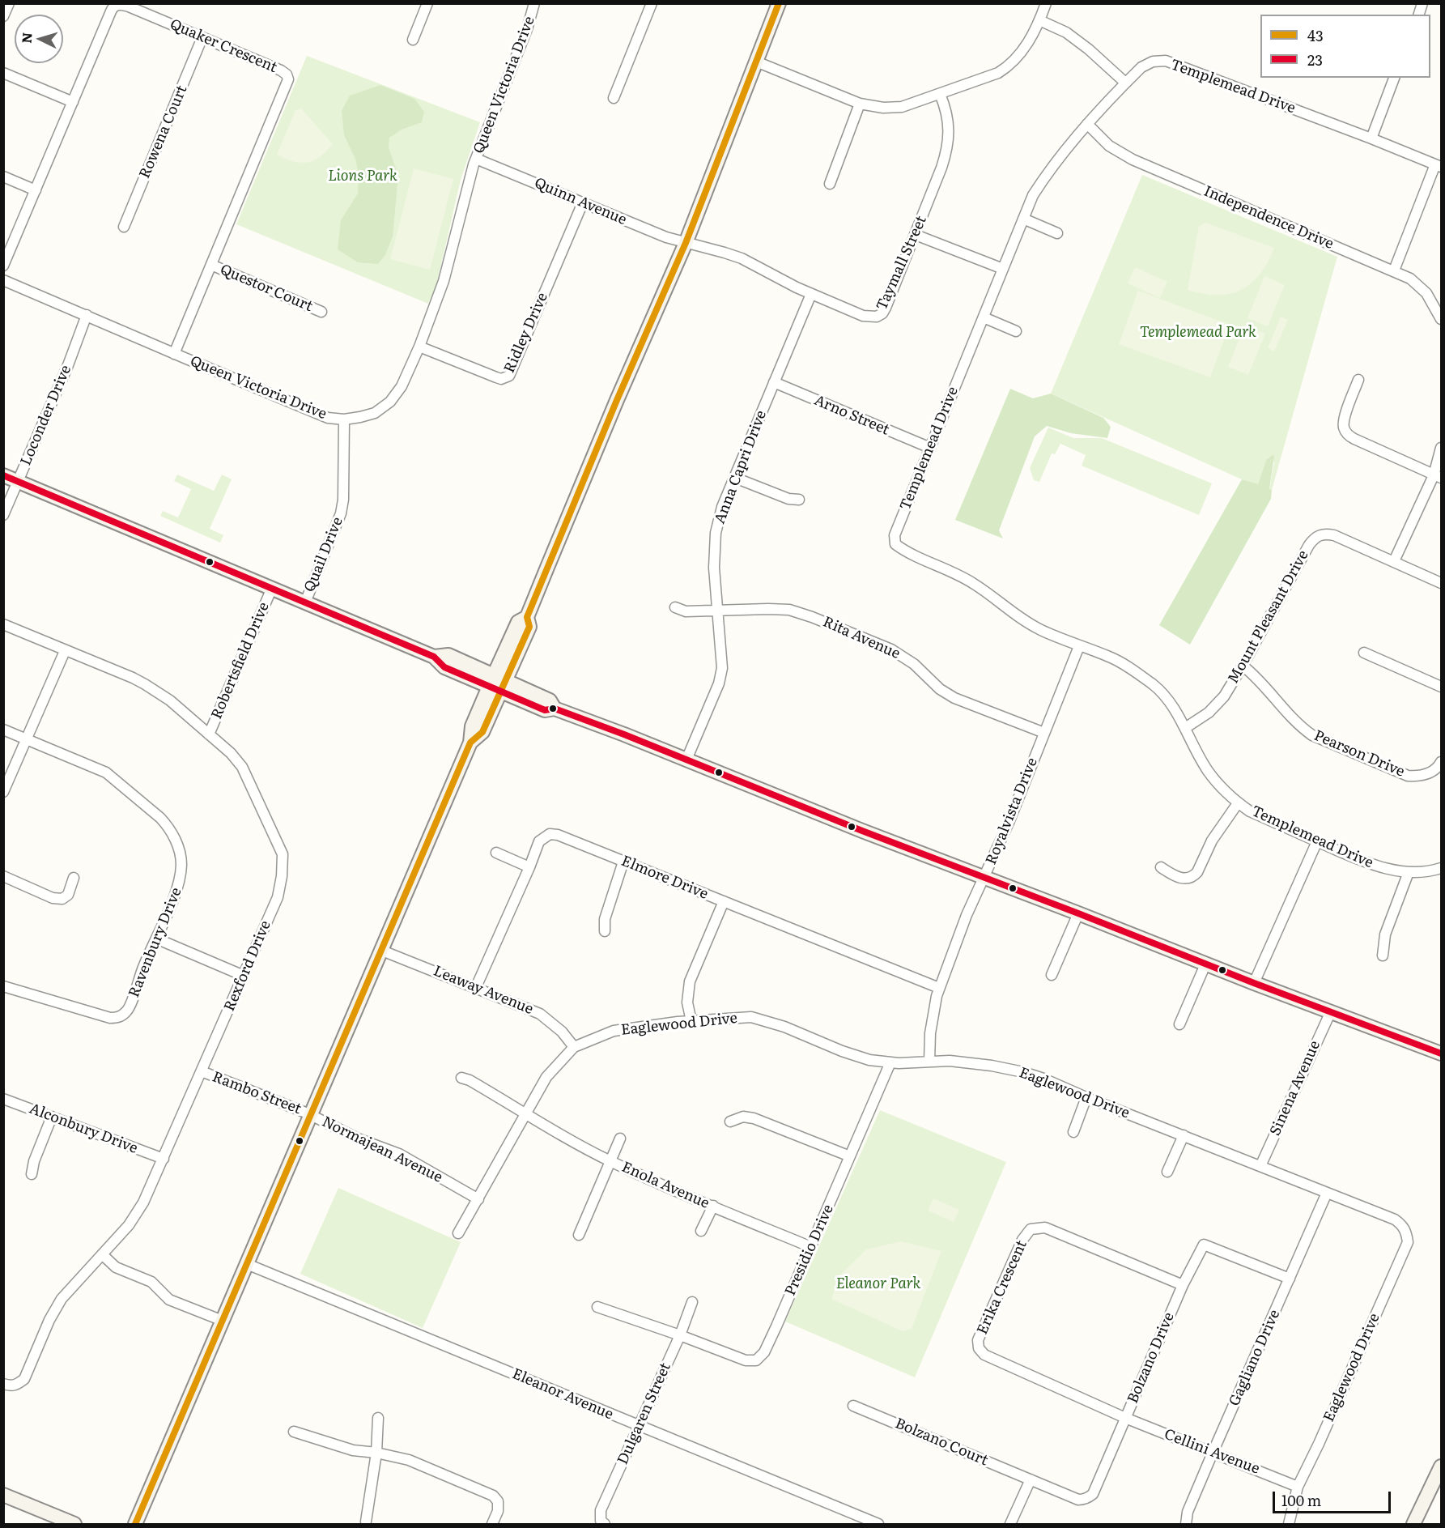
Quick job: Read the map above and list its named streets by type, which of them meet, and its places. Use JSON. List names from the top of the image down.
{
  "streets": {
    "street": [
      "Quaker Crescent",
      "Queen Victoria Drive",
      "Templemead Drive",
      "Rowena Court",
      "Quinn Avenue",
      "Independence Drive",
      "Taymall Street",
      "Questor Court",
      "Ridley Drive",
      "Loconder Drive",
      "Arno Street",
      "Anna Capri Drive",
      "Quail Drive",
      "Mount Pleasant Drive",
      "Rita Avenue",
      "Robertsfield Drive",
      "Pearson Drive",
      "Royalvista Drive",
      "Elmore Drive",
      "Ravenbury Drive",
      "Rexford Drive",
      "Leaway Avenue",
      "Eaglewood Drive",
      "Sinena Avenue",
      "Rambo Street",
      "Alconbury Drive",
      "Normajean Avenue",
      "Enola Avenue",
      "Presidio Drive",
      "Erika Crescent",
      "Bolzano Drive",
      "Gagliano Drive",
      "Eleanor Avenue",
      "Dulgaren Street",
      "Bolzano Court",
      "Cellini Avenue"
    ]
  },
  "crossings": [
    ["Quaker Crescent", "Queen Victoria Drive"],
    ["Quaker Crescent", "Rowena Court"],
    ["Quaker Crescent", "Questor Court"],
    ["Queen Victoria Drive", "Quinn Avenue"],
    ["Queen Victoria Drive", "Ridley Drive"],
    ["Queen Victoria Drive", "Loconder Drive"],
    ["Queen Victoria Drive", "Quail Drive"],
    ["Templemead Drive", "Independence Drive"],
    ["Templemead Drive", "Arno Street"],
    ["Templemead Drive", "Mount Pleasant Drive"],
    ["Templemead Drive", "Royalvista Drive"],
    ["Quinn Avenue", "Taymall Street"],
    ["Quinn Avenue", "Ridley Drive"],
    ["Taymall Street", "Anna Capri Drive"],
    ["Arno Street", "Anna Capri Drive"],
    ["Anna Capri Drive", "Rita Avenue"],
    ["Mount Pleasant Drive", "Pearson Drive"],
    ["Rita Avenue", "Royalvista Drive"],
    ["Robertsfield Drive", "Rexford Drive"],
    ["Royalvista Drive", "Elmore Drive"],
    ["Royalvista Drive", "Eaglewood Drive"],
    ["Elmore Drive", "Leaway Avenue"],
    ["Rexford Drive", "Rambo Street"],
    ["Rexford Drive", "Alconbury Drive"],
    ["Leaway Avenue", "Eaglewood Drive"],
    ["Eaglewood Drive", "Sinena Avenue"],
    ["Eaglewood Drive", "Normajean Avenue"],
    ["Eaglewood Drive", "Enola Avenue"],
    ["Eaglewood Drive", "Presidio Drive"],
    ["Eaglewood Drive", "Gagliano Drive"],
    ["Eaglewood Drive", "Cellini Avenue"],
    ["Rambo Street", "Normajean Avenue"],
    ["Enola Avenue", "Presidio Drive"],
    ["Presidio Drive", "Dulgaren Street"],
    ["Erika Crescent", "Bolzano Drive"],
    ["Erika Crescent", "Cellini Avenue"],
    ["Bolzano Drive", "Gagliano Drive"],
    ["Bolzano Drive", "Bolzano Court"],
    ["Bolzano Drive", "Cellini Avenue"],
    ["Gagliano Drive", "Cellini Avenue"],
    ["Eleanor Avenue", "Dulgaren Street"]
  ],
  "parks": ["Lions Park", "Templemead Park", "Eleanor Park"],
  "lines": ["transit line 43", "transit line 23"],
  "legend": ["43", "23"],
  "scale_bar": "100 m",
  "north": "left"
}
